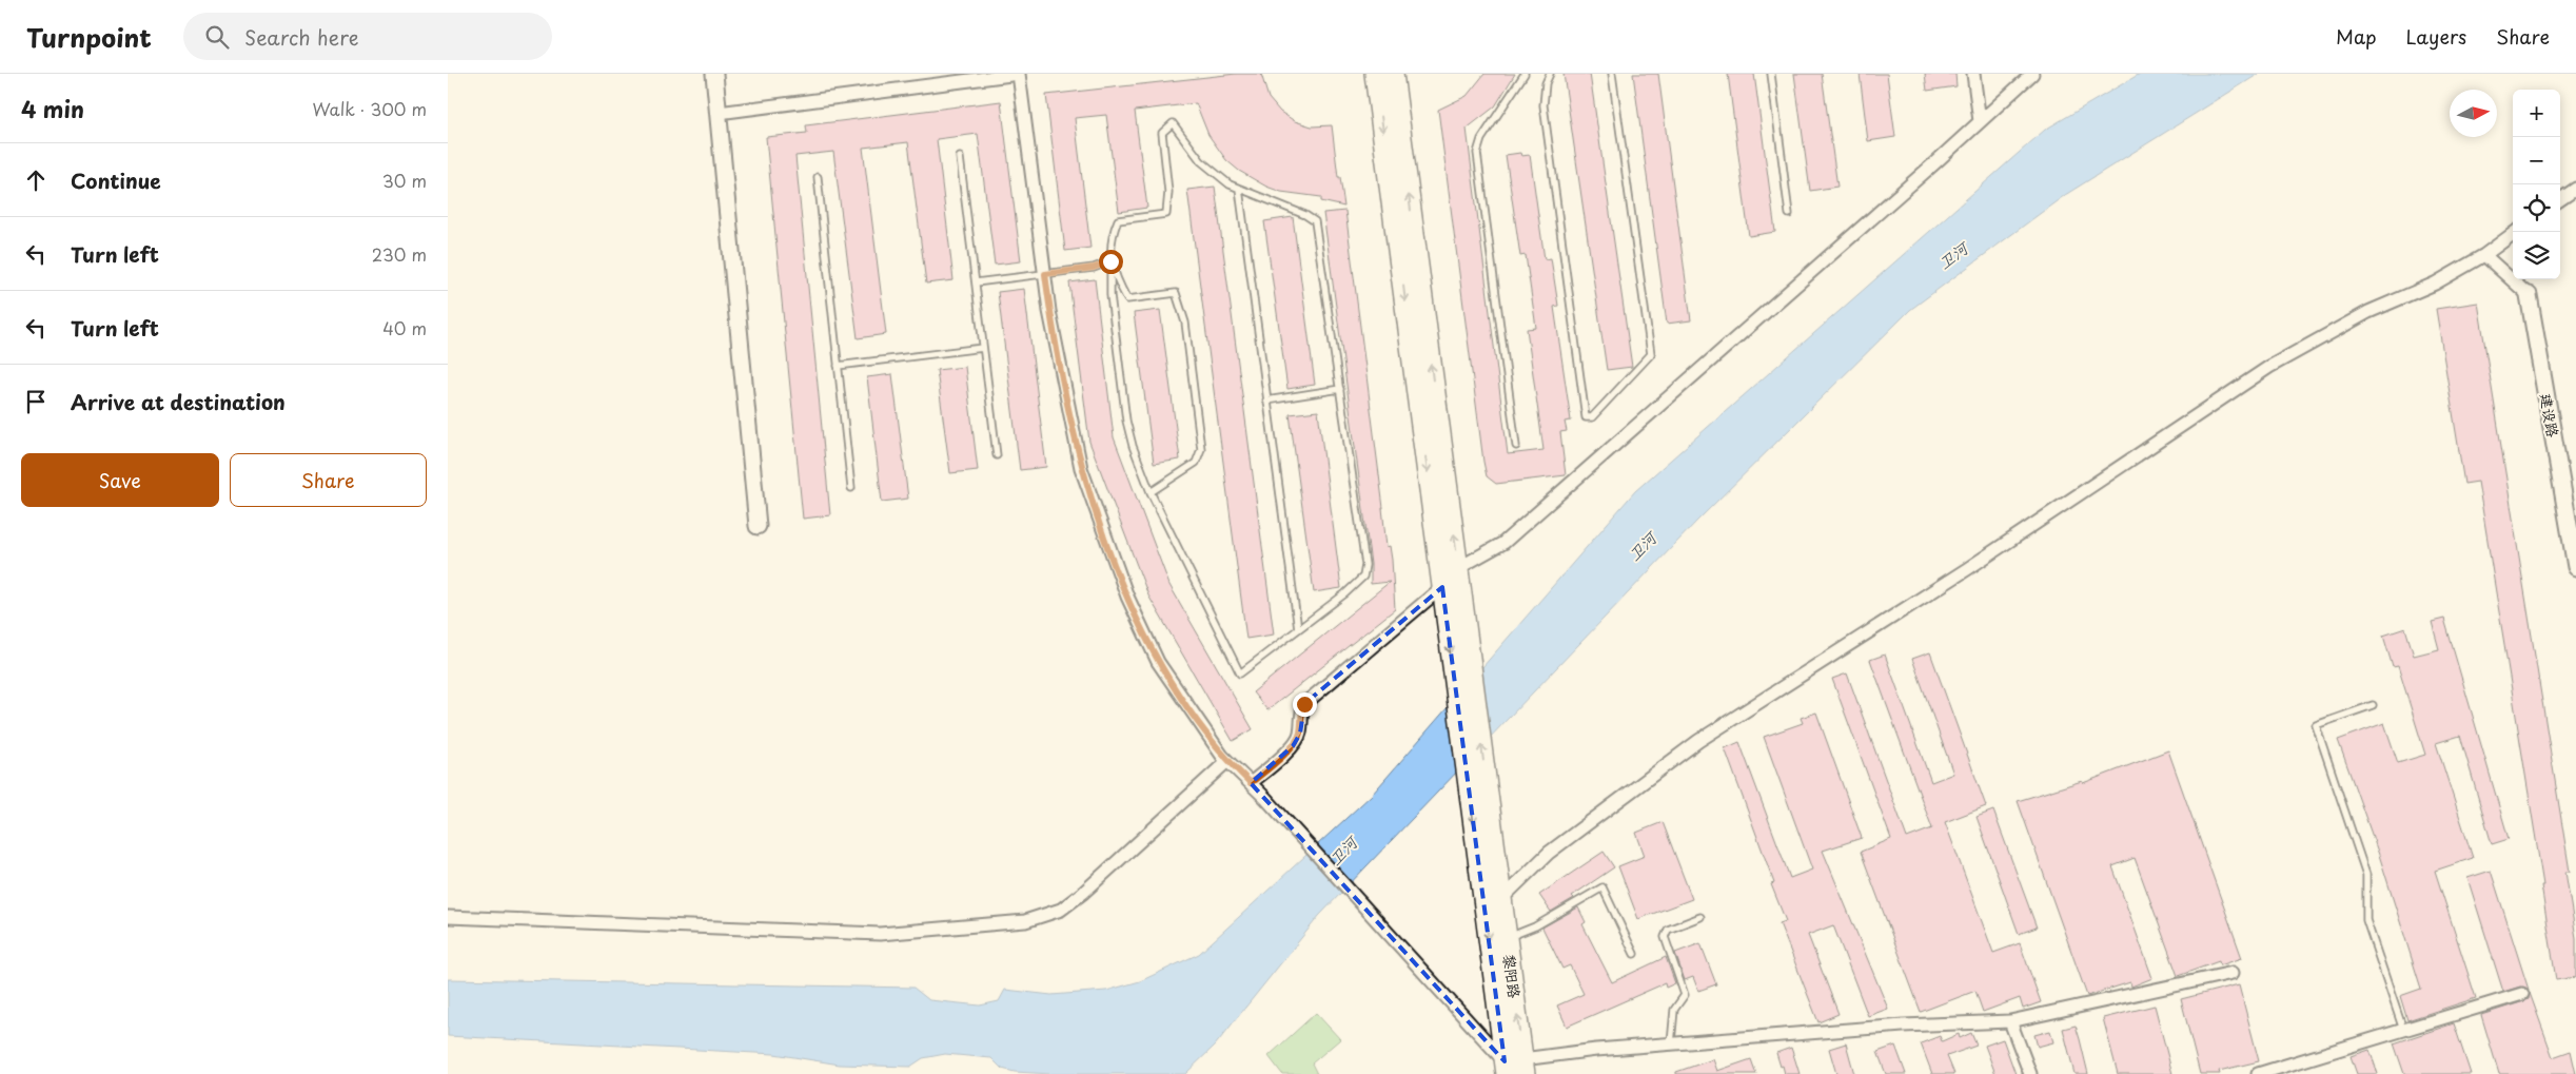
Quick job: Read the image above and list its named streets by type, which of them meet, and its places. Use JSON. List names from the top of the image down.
{
  "streets": {
    "main road": ["黎阳路"],
    "street": ["建设路"]
  },
  "water": ["卫河"],
  "north": "right",
  "page": {
    "header": "Turnpoint",
    "search": "Search here",
    "nav": ["Map", "Layers", "Share"],
    "heading": ["4 min", "Walk · 300 m"],
    "map_buttons": ["+", "−"],
    "list": [
      ["Continue", "30 m"],
      ["Turn left", "230 m"],
      ["Turn left", "40 m"],
      "Arrive at destination"
    ],
    "buttons": ["Save", "Share"]
  }
}
